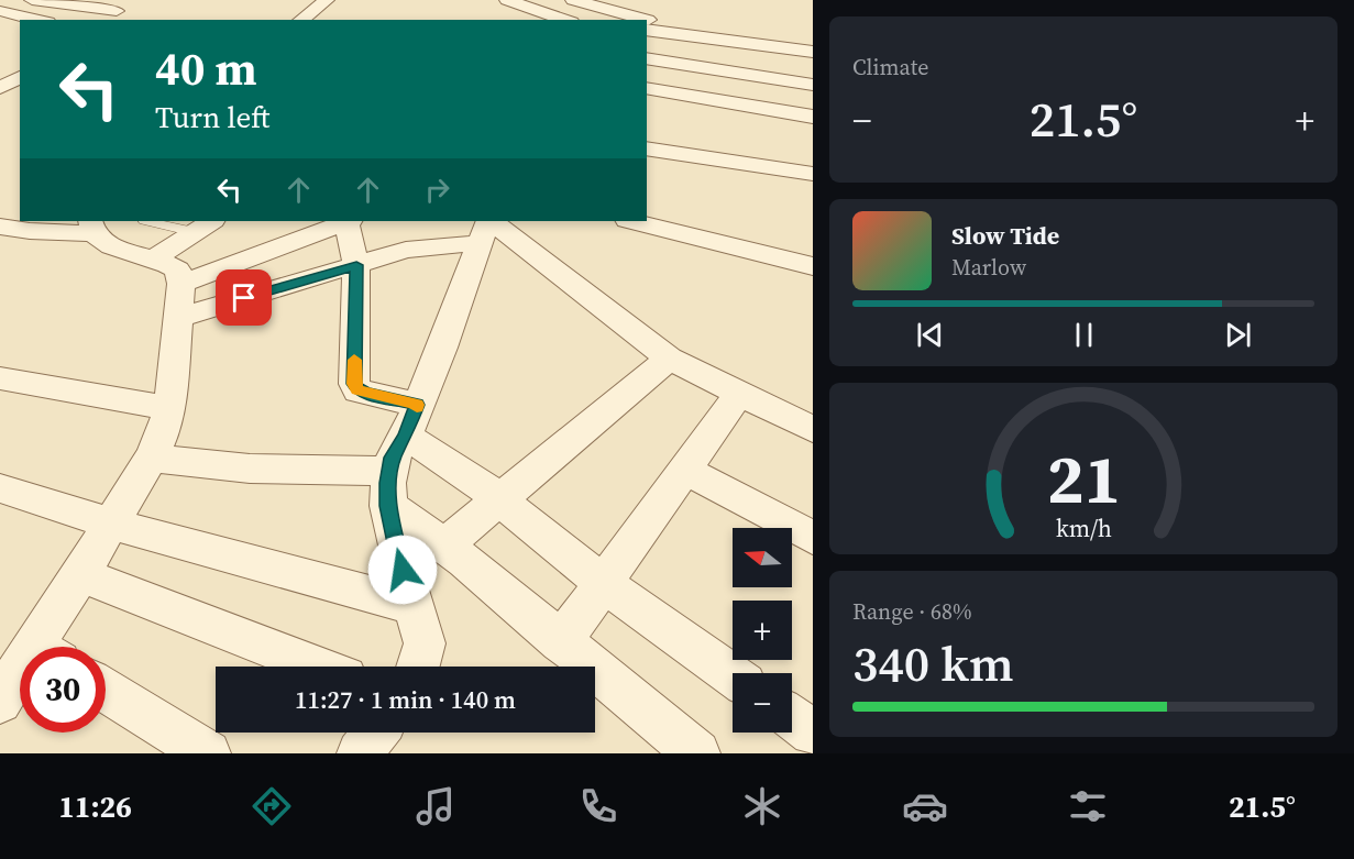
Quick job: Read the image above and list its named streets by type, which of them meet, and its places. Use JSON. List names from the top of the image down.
{
  "north": "left",
  "page": {
    "tile": [
      "Climate",
      ["Range · 68%", "340 km"]
    ],
    "turn": ["40 m", "Turn left"],
    "heat": ["−", "21.5°", "+"],
    "song": ["Slow Tide", "Marlow"],
    "map_buttons": ["+", "−"],
    "limit": "30",
    "trip": "11:27 · 1 min · 140 m",
    "tabs": ["11:26", "21.5°"],
    "gauge": ["21", "km/h"]
  }
}
